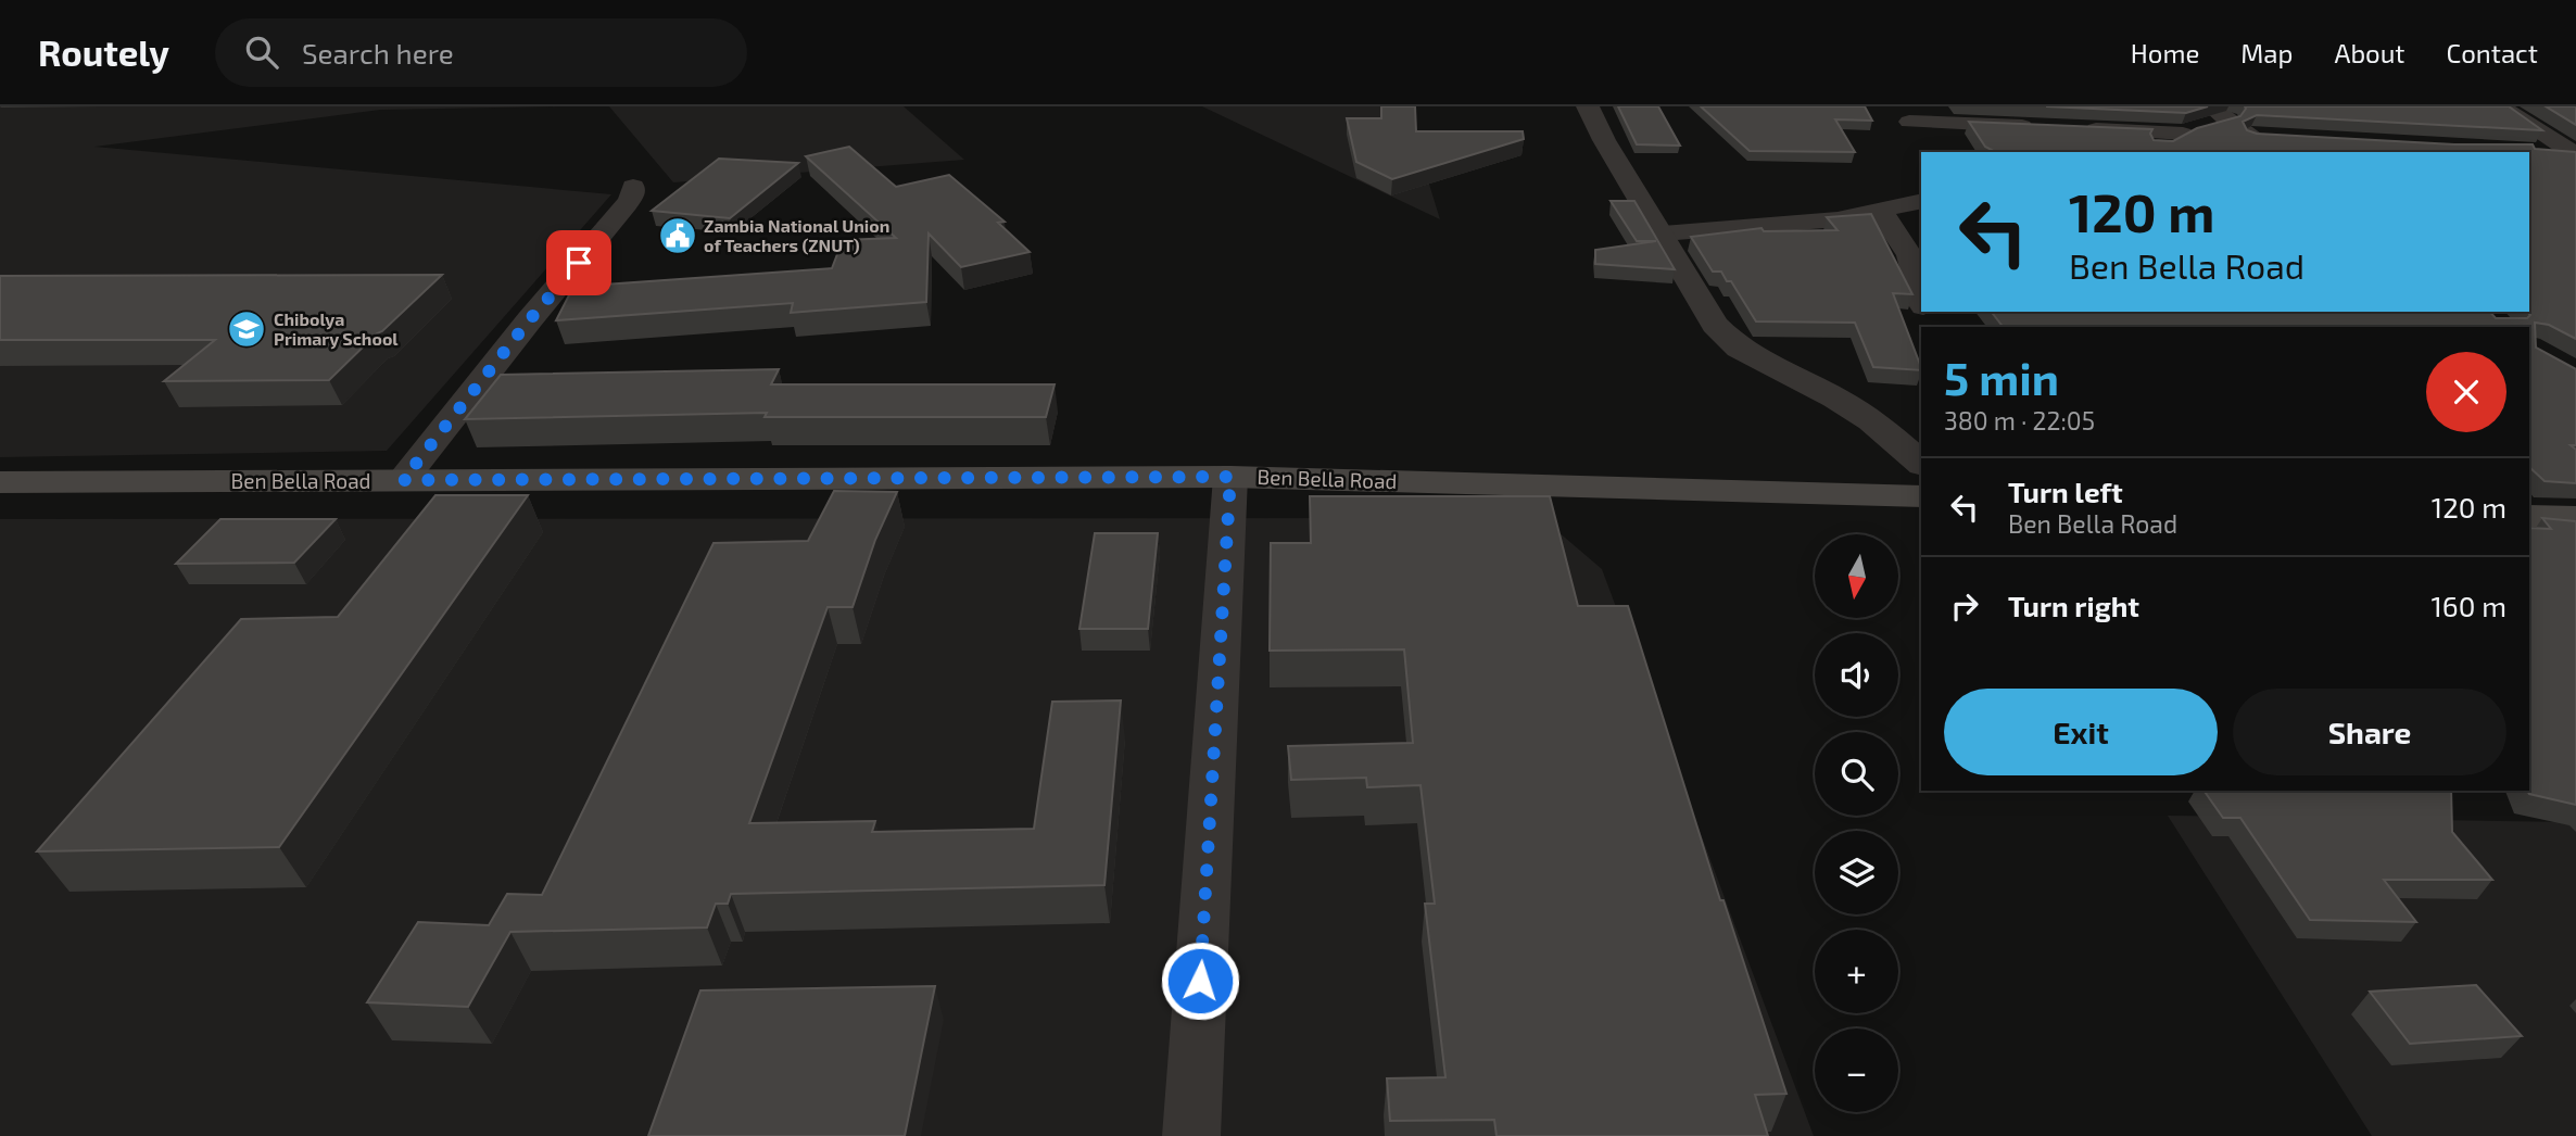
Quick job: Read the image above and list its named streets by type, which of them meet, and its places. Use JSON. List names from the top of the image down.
{
  "streets": {
    "main road": ["Ben Bella Road"]
  },
  "places": {
    "public building": ["Zambia National Union of Teachers (ZNUT)"],
    "school or university": ["Chibolya Primary School"]
  },
  "north": "bottom",
  "page": {
    "header": "Routely",
    "search": "Search here",
    "nav": [
      "Home",
      "Map",
      "About",
      "Contact"
    ],
    "turn": ["120 m", "Ben Bella Road"],
    "heading": ["5 min", "380 m · 22:05"],
    "list": [
      {
        "name": "Turn left",
        "note": "Ben Bella Road",
        "value": "120 m"
      },
      {
        "name": "Turn right",
        "value": "160 m"
      }
    ],
    "map_buttons": ["+", "−"],
    "buttons": ["Exit", "Share"]
  }
}
